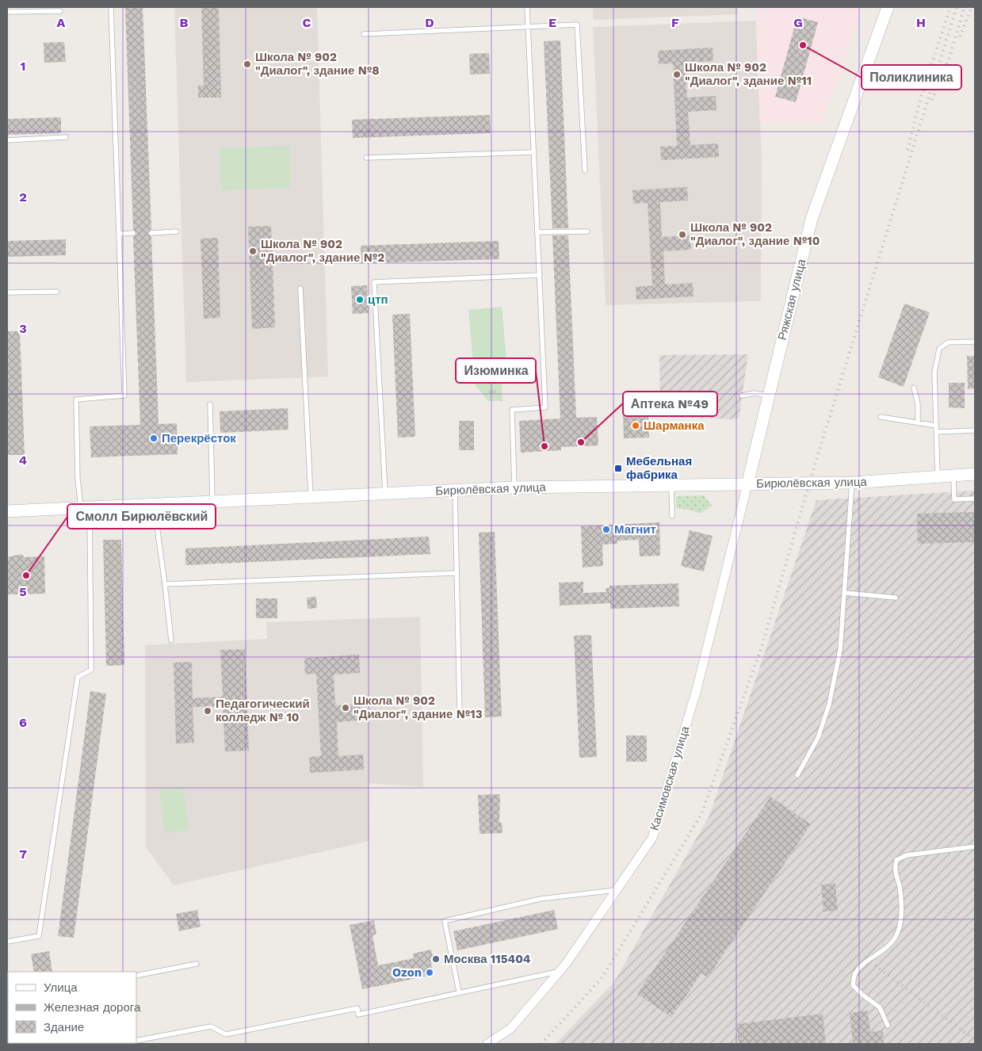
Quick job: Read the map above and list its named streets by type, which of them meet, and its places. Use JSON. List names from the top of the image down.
{
  "streets": {
    "street": ["Ряжская улица", "Бирюлёвская улица", "Касимовская улица"]
  },
  "crossings": [
    ["Ряжская улица", "Бирюлёвская улица"],
    ["Ряжская улица", "Касимовская улица"],
    ["Бирюлёвская улица", "Касимовская улица"]
  ],
  "places": {
    "other": [
      "Поликлиника",
      "Школа № 902 \"Диалог\", здание №8",
      "Школа № 902 \"Диалог\", здание №11",
      "Школа № 902 \"Диалог\", здание №10",
      "Школа № 902 \"Диалог\", здание №2",
      "цтп",
      "Шарманка",
      "Перекрёсток",
      "Аптека №49",
      "Изюминка",
      "Магнит",
      "Смолл Бирюлёвский",
      "Школа № 902 \"Диалог\", здание №13",
      "Педагогический колледж № 10",
      "Москва 115404",
      "Ozon"
    ],
    "transit": ["Мебельная фабрика"]
  },
  "legend": ["Улица", "Железная дорога", "Здание"],
  "grid": {
    "columns": [
      "A",
      "B",
      "C",
      "D",
      "E",
      "F",
      "G",
      "H"
    ],
    "rows": [
      "1",
      "2",
      "3",
      "4",
      "5",
      "6",
      "7"
    ]
  }
}
